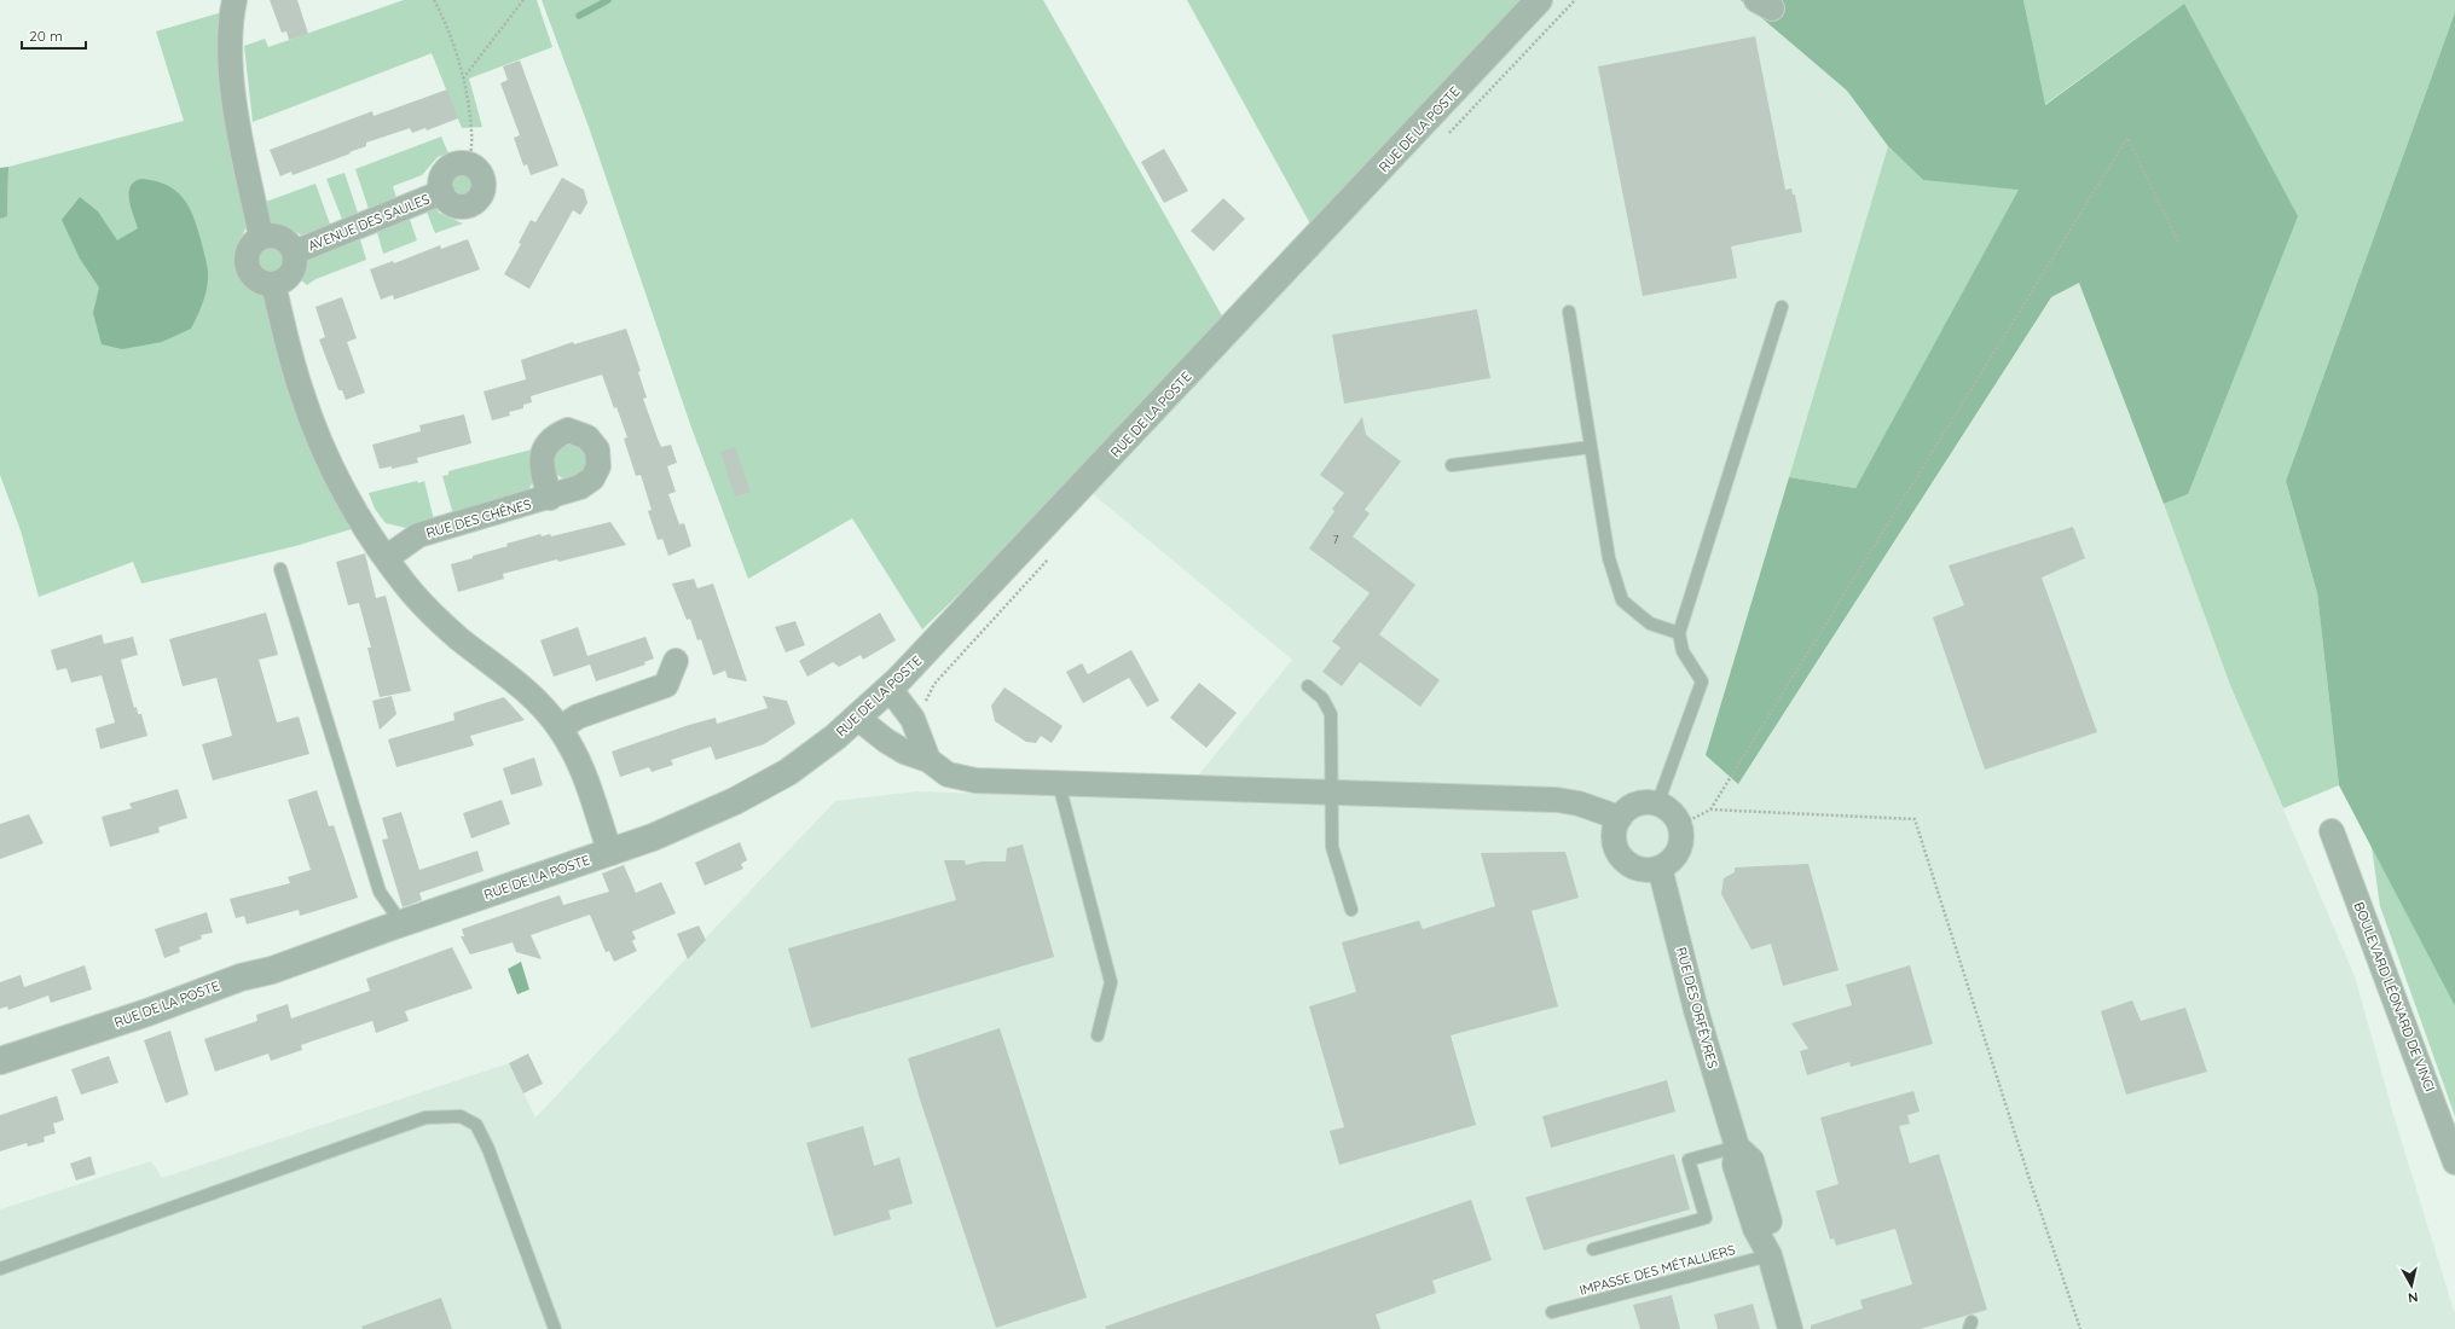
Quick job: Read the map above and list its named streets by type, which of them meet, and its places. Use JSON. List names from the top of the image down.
{
  "streets": {
    "street": [
      "RUE DE LA POSTE",
      "AVENUE DES SAULES",
      "RUE DES CHÊNES",
      "BOULEVARD LÉONARD DE VINCI",
      "RUE DES ORFÈVRES"
    ],
    "lane": ["IMPASSE DES MÉTALLIERS"]
  },
  "crossings": [
    ["RUE DES ORFÈVRES", "IMPASSE DES MÉTALLIERS"]
  ],
  "house_numbers": ["7"],
  "scale_bar": "20 m",
  "north": "bottom"
}
